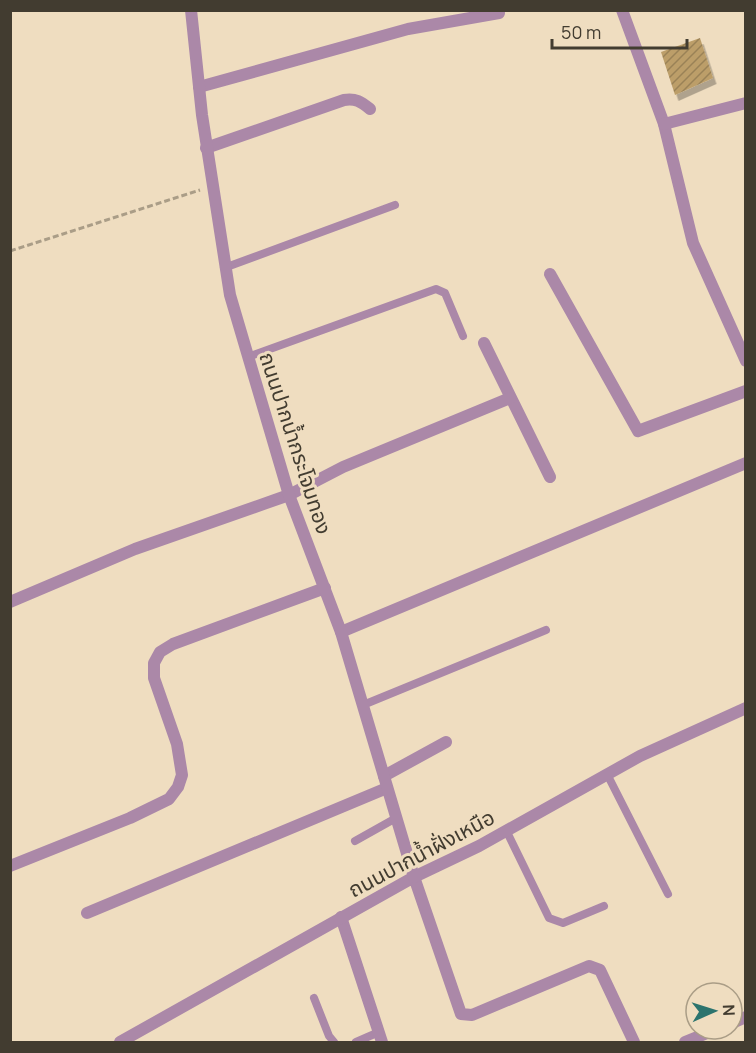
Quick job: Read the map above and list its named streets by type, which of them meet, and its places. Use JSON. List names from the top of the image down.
{
  "streets": {
    "street": ["ถนนปากน้ำกระโจมทอง", "ถนนปากน้ำฝั่งเหนือ"]
  },
  "crossings": [
    ["ถนนปากน้ำกระโจมทอง", "ถนนปากน้ำฝั่งเหนือ"]
  ],
  "scale_bar": "50 m",
  "north": "right"
}
